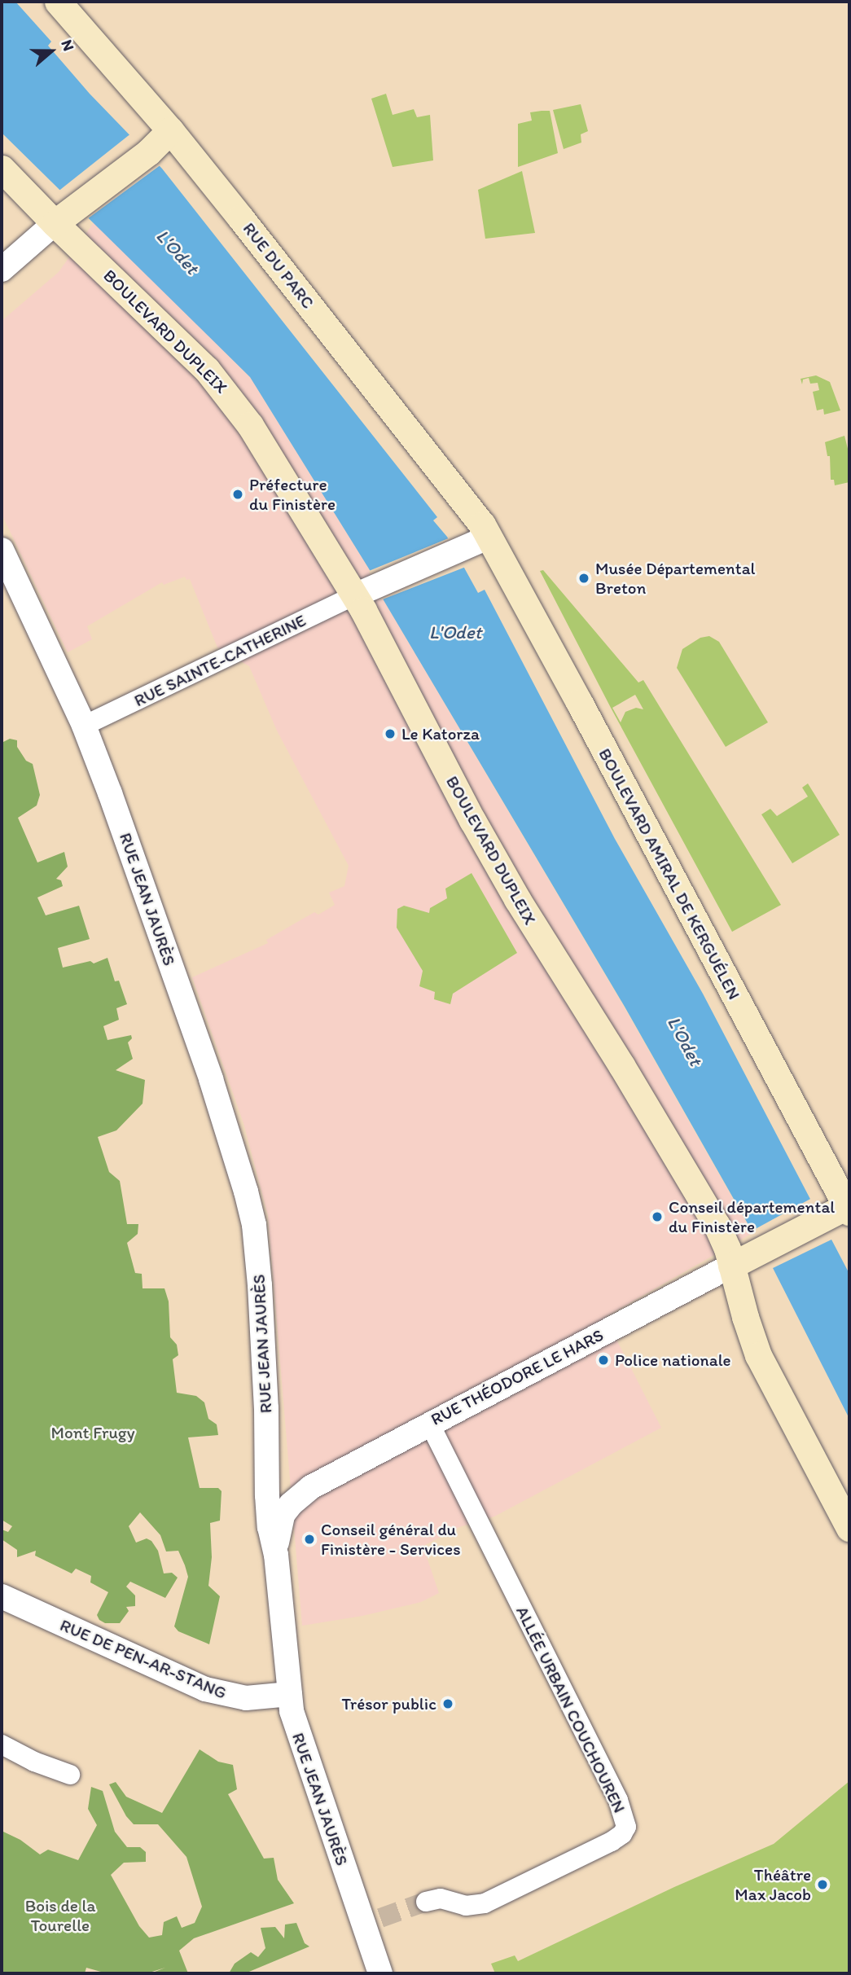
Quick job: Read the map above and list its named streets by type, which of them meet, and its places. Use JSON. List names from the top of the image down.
{
  "streets": {
    "main road": ["RUE DU PARC", "BOULEVARD DUPLEIX", "BOULEVARD AMIRAL DE KERGUÉLEN"],
    "street": [
      "RUE SAINTE-CATHERINE",
      "RUE JEAN JAURÈS",
      "RUE THÉODORE LE HARS",
      "RUE DE PEN-AR-STANG",
      "ALLÉE URBAIN COUCHOUREN"
    ]
  },
  "crossings": [
    ["RUE DU PARC", "BOULEVARD AMIRAL DE KERGUÉLEN"],
    ["BOULEVARD DUPLEIX", "RUE SAINTE-CATHERINE"],
    ["BOULEVARD DUPLEIX", "RUE THÉODORE LE HARS"],
    ["RUE SAINTE-CATHERINE", "RUE JEAN JAURÈS"],
    ["RUE JEAN JAURÈS", "RUE THÉODORE LE HARS"],
    ["RUE JEAN JAURÈS", "RUE DE PEN-AR-STANG"],
    ["RUE THÉODORE LE HARS", "ALLÉE URBAIN COUCHOUREN"]
  ],
  "water": ["L'Odet"],
  "parks": ["Mont Frugy", "Bois de la Tourelle"],
  "places": [
    "Préfecture du Finistère",
    "Musée Départemental Breton",
    "Le Katorza",
    "Conseil départemental du Finistère",
    "Police nationale",
    "Conseil général du Finistère - Services",
    "Trésor public",
    "Théâtre Max Jacob"
  ],
  "north": "right"
}
